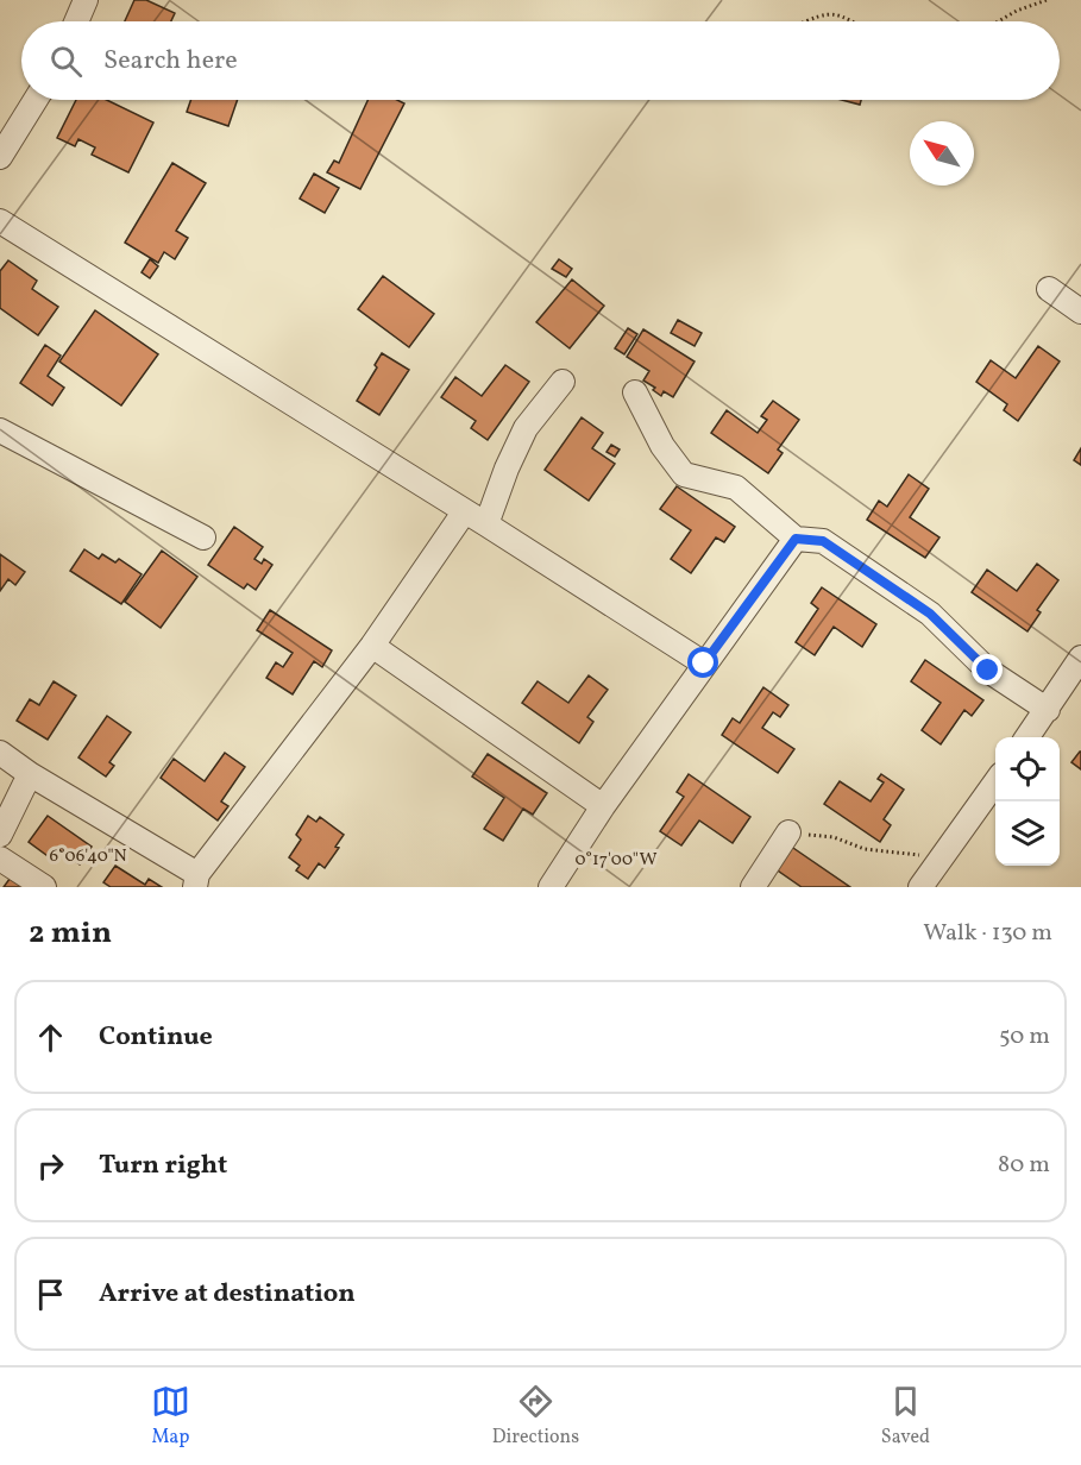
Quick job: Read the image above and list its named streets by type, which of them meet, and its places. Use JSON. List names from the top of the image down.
{
  "north": "top left",
  "page": {
    "search": "Search here",
    "heading": ["2 min", "Walk · 130 m"],
    "list": [
      ["Continue", "50 m"],
      ["Turn right", "80 m"],
      "Arrive at destination"
    ],
    "nav": ["Map", "Directions", "Saved"]
  },
  "coordinates": ["6°06'40\"N", "0°17'00\"W"]
}
